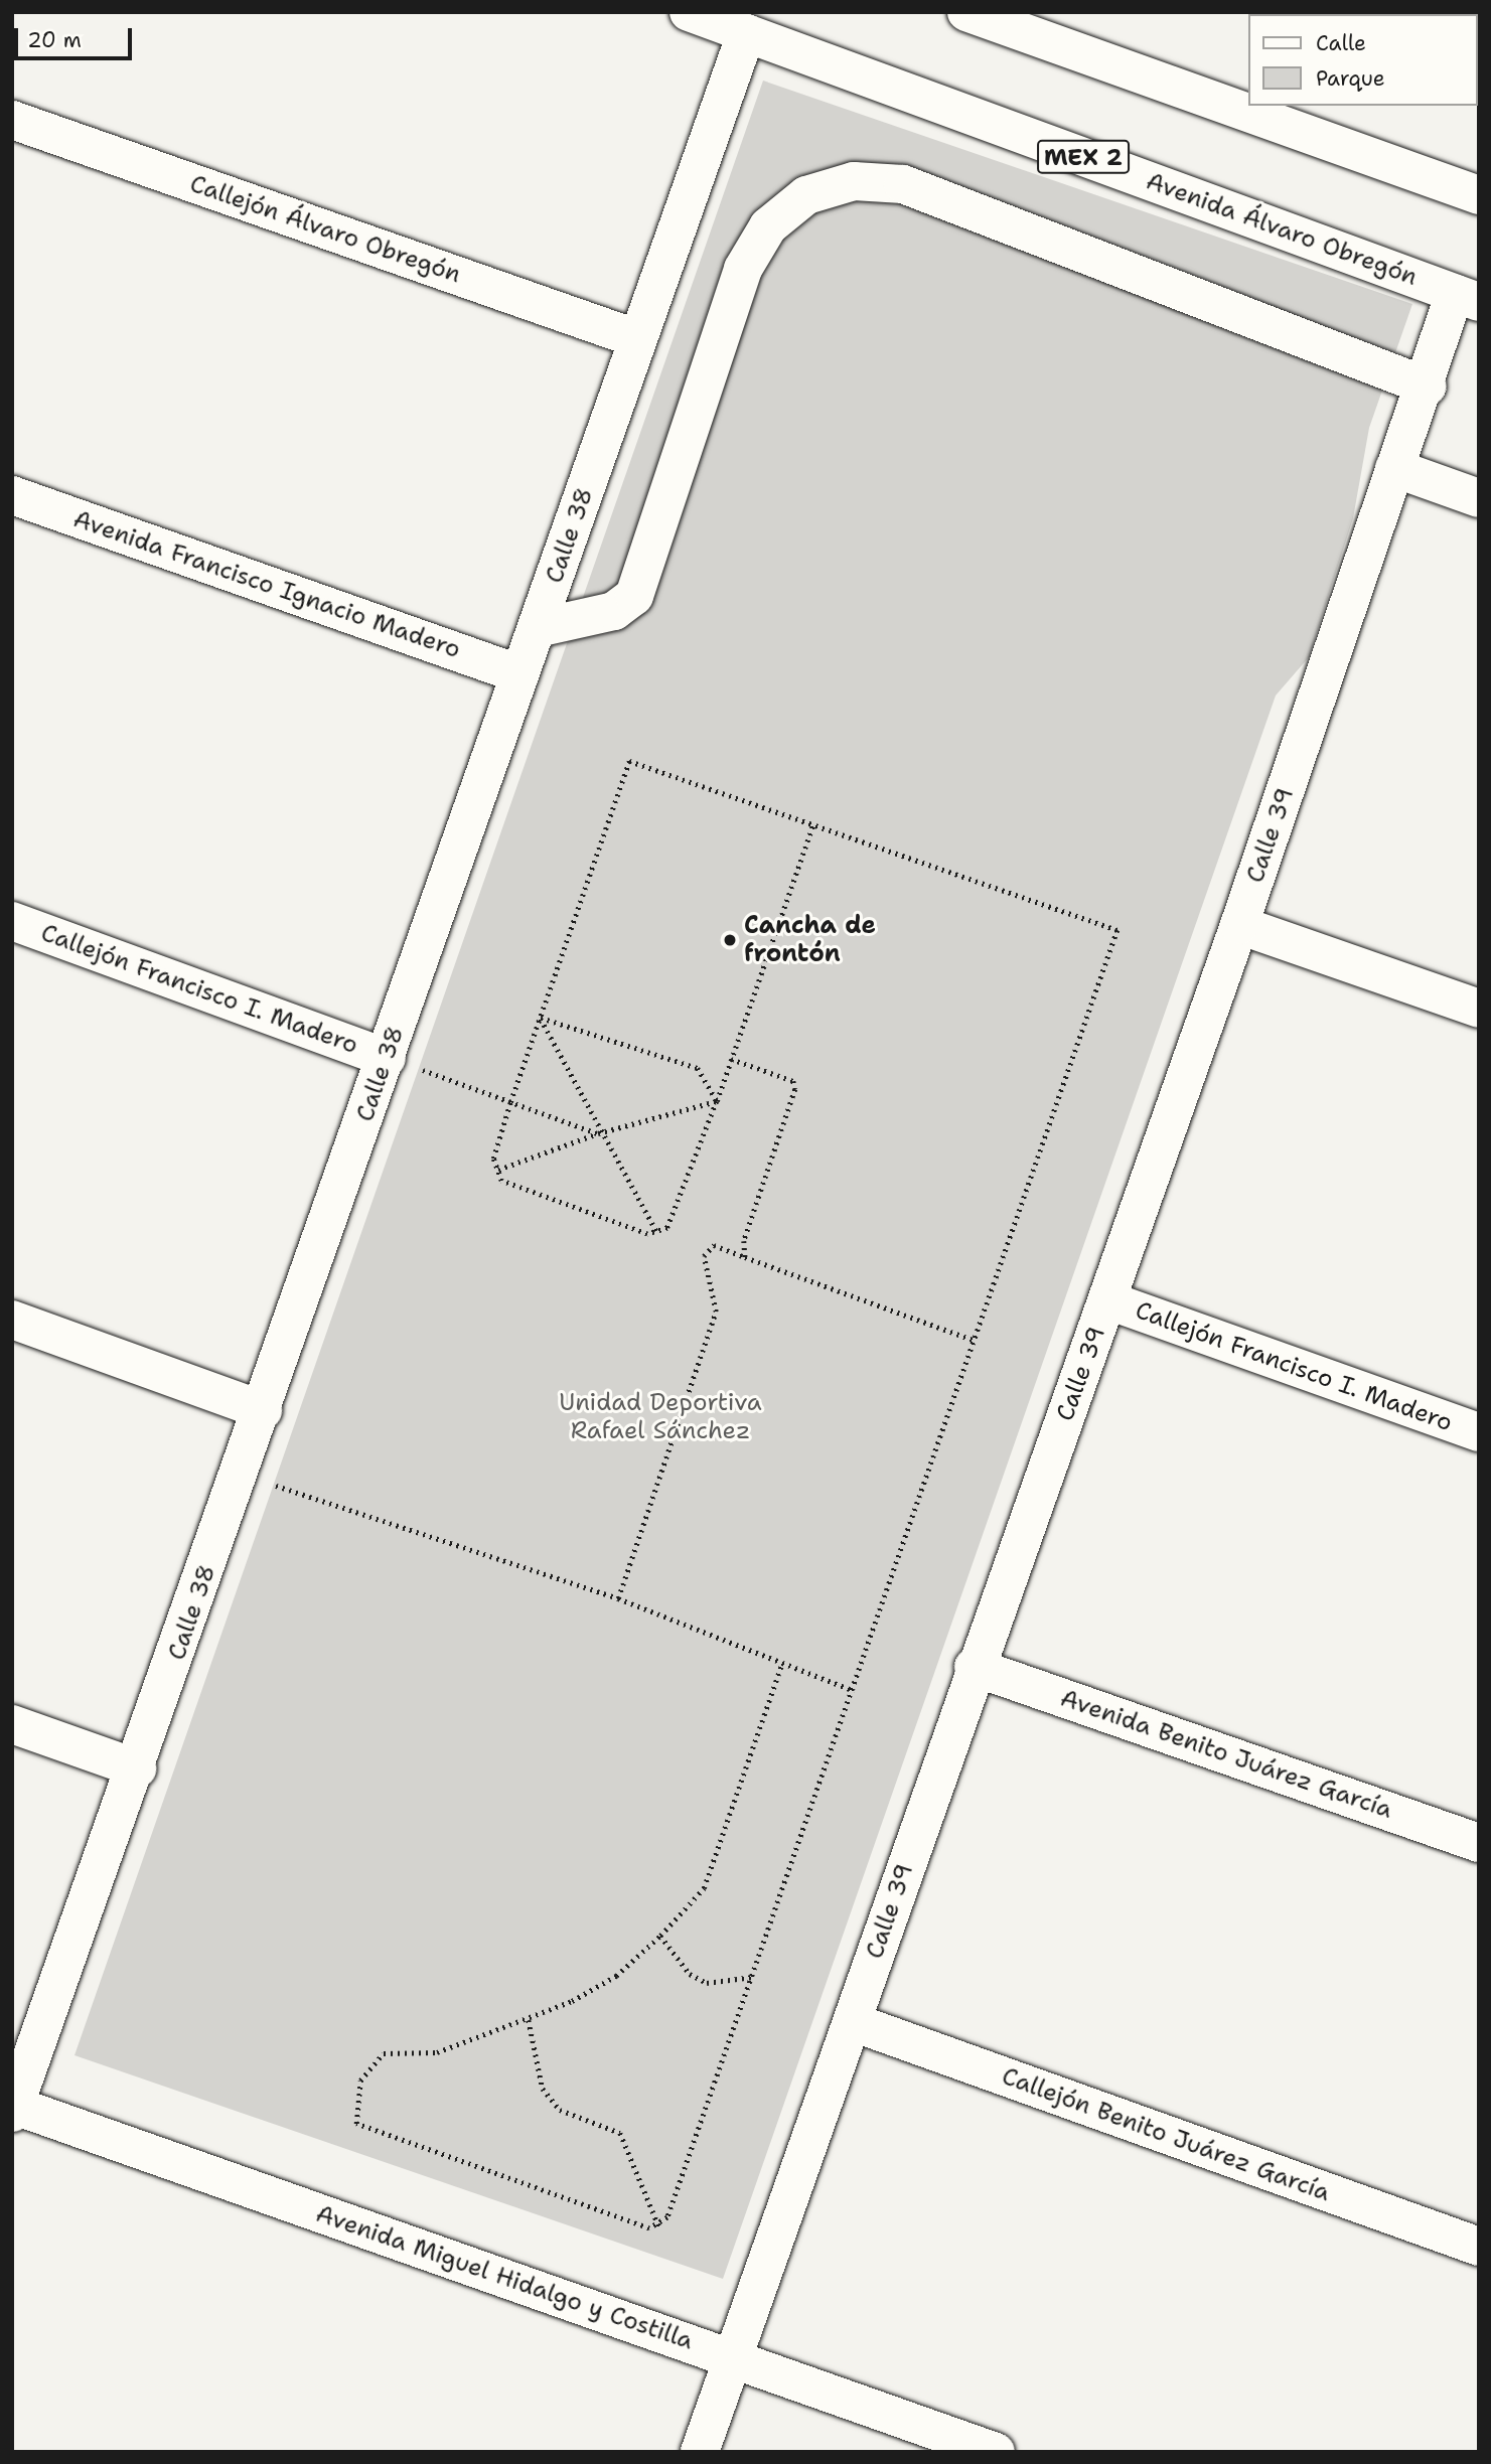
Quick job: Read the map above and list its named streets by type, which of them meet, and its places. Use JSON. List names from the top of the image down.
{
  "streets": {
    "main road": [
      "MEX 2",
      "Callejón Álvaro Obregón",
      "Avenida Álvaro Obregón",
      "Calle 38",
      "Avenida Francisco Ignacio Madero",
      "Calle 39",
      "Callejón Francisco I. Madero",
      "Avenida Benito Juárez García",
      "Callejón Benito Juárez García",
      "Avenida Miguel Hidalgo y Costilla"
    ]
  },
  "crossings": [
    ["Callejón Álvaro Obregón", "Calle 38"],
    ["Avenida Álvaro Obregón", "Calle 38"],
    ["Avenida Álvaro Obregón", "Calle 39"],
    ["Calle 38", "Avenida Francisco Ignacio Madero"],
    ["Calle 38", "Callejón Francisco I. Madero"],
    ["Calle 38", "Avenida Miguel Hidalgo y Costilla"],
    ["Calle 39", "Callejón Francisco I. Madero"],
    ["Calle 39", "Avenida Benito Juárez García"],
    ["Calle 39", "Callejón Benito Juárez García"],
    ["Calle 39", "Avenida Miguel Hidalgo y Costilla"]
  ],
  "parks": ["Unidad Deportiva Rafael Sánchez"],
  "places": ["Cancha de frontón"],
  "legend": ["Calle", "Parque"],
  "scale_bar": "20 m"
}
